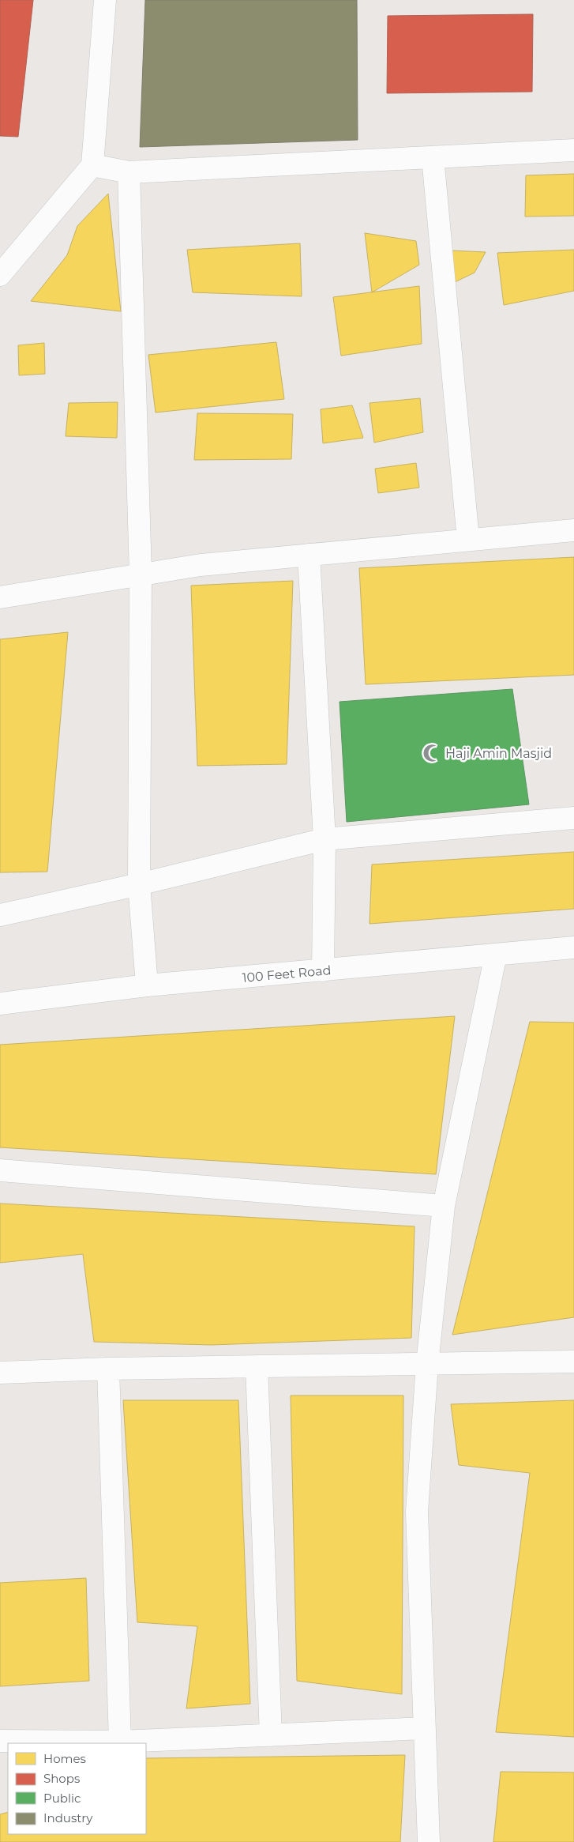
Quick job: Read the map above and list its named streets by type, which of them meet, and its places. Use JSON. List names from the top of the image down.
{
  "streets": {
    "street": ["100 Feet Road"]
  },
  "places": {
    "mosque": ["Haji Amin Masjid"]
  },
  "legend": [
    "Homes",
    "Shops",
    "Public",
    "Industry"
  ]
}
